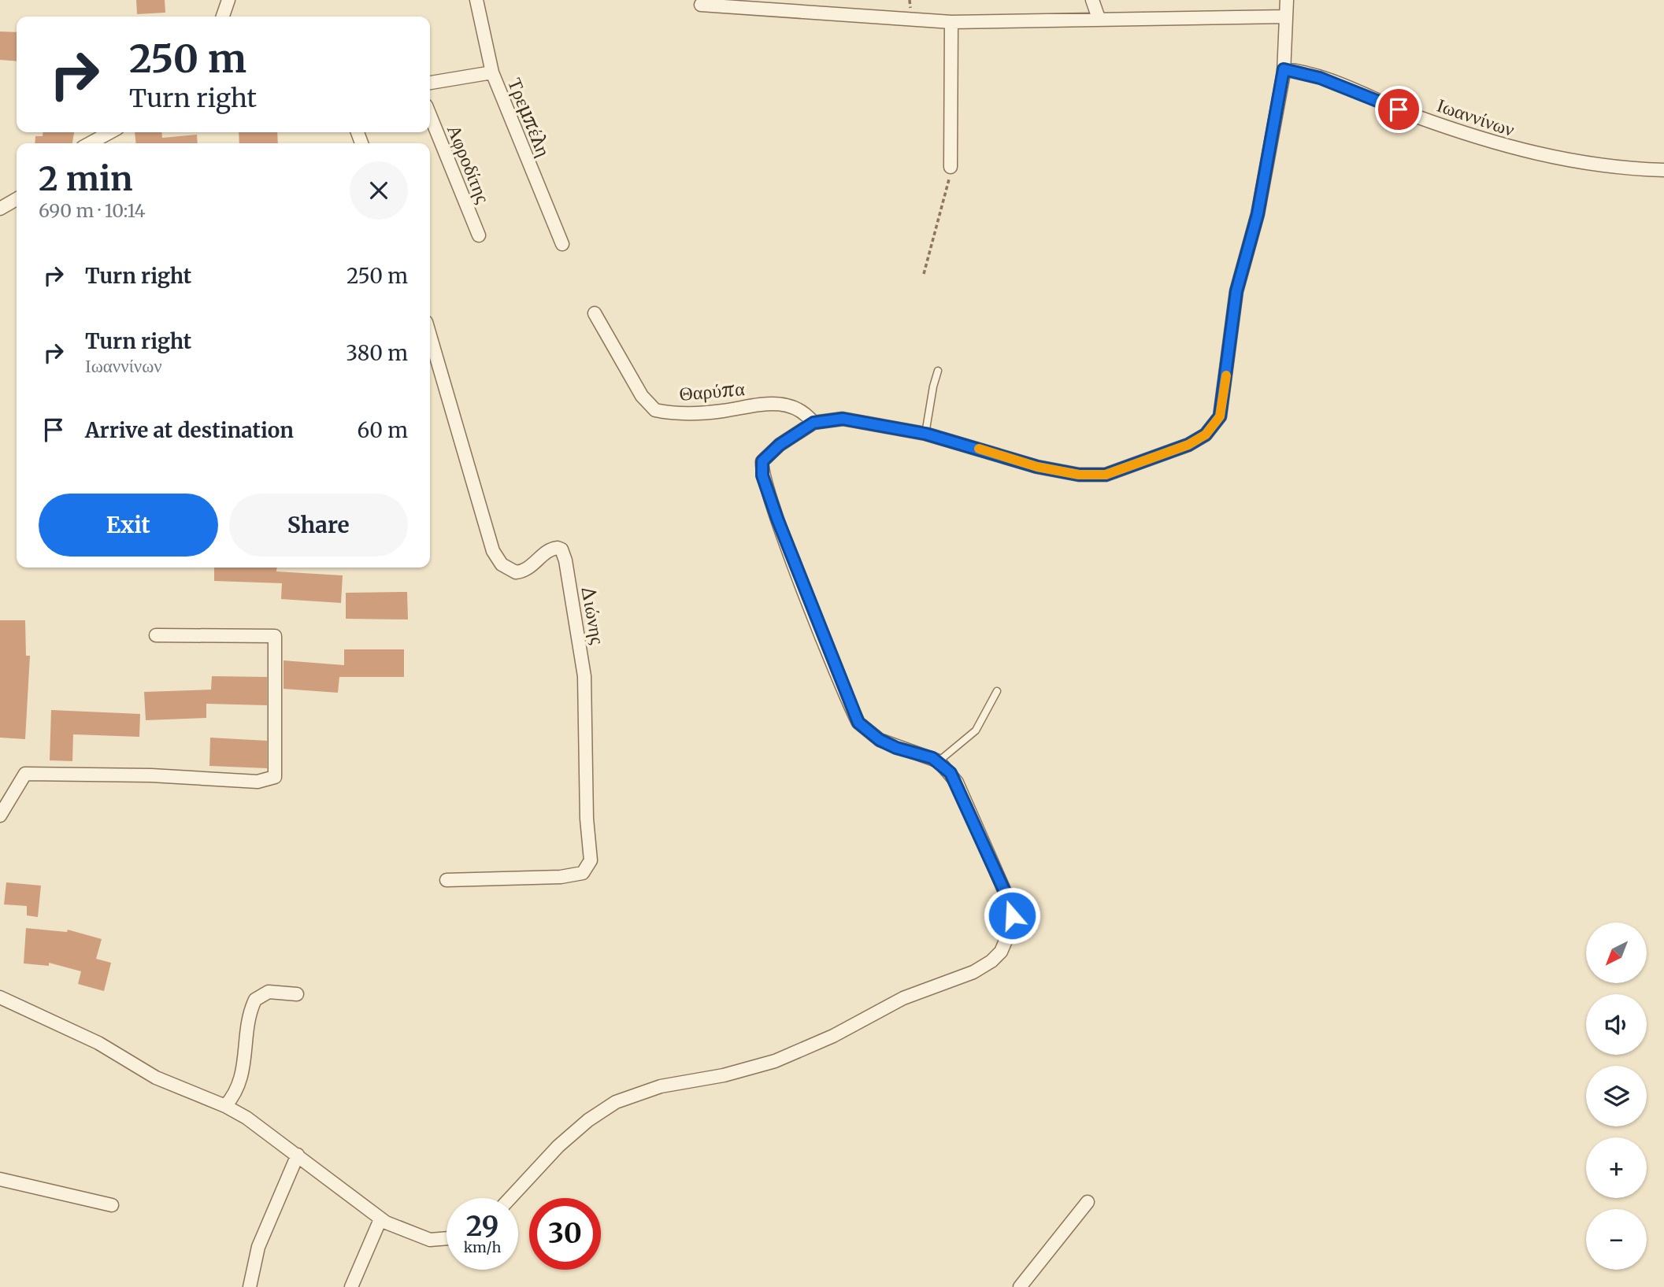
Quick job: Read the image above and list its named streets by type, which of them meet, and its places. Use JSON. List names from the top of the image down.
{
  "streets": {
    "street": [
      "Τρεμπέλη",
      "Ιωαννίνων",
      "Αφροδίτης",
      "Θαρύπα",
      "Διώνης"
    ]
  },
  "north": "bottom left",
  "page": {
    "turn": ["250 m", "Turn right"],
    "heading": ["2 min", "690 m · 10:14"],
    "list": [
      {
        "name": "Turn right",
        "value": "250 m"
      },
      {
        "name": "Turn right",
        "note": "Ιωαννίνων",
        "value": "380 m"
      },
      {
        "name": "Arrive at destination",
        "value": "60 m"
      }
    ],
    "buttons": ["Exit", "Share"],
    "map_buttons": ["+", "−"],
    "speed": "29 km/h",
    "limit": "30"
  }
}
